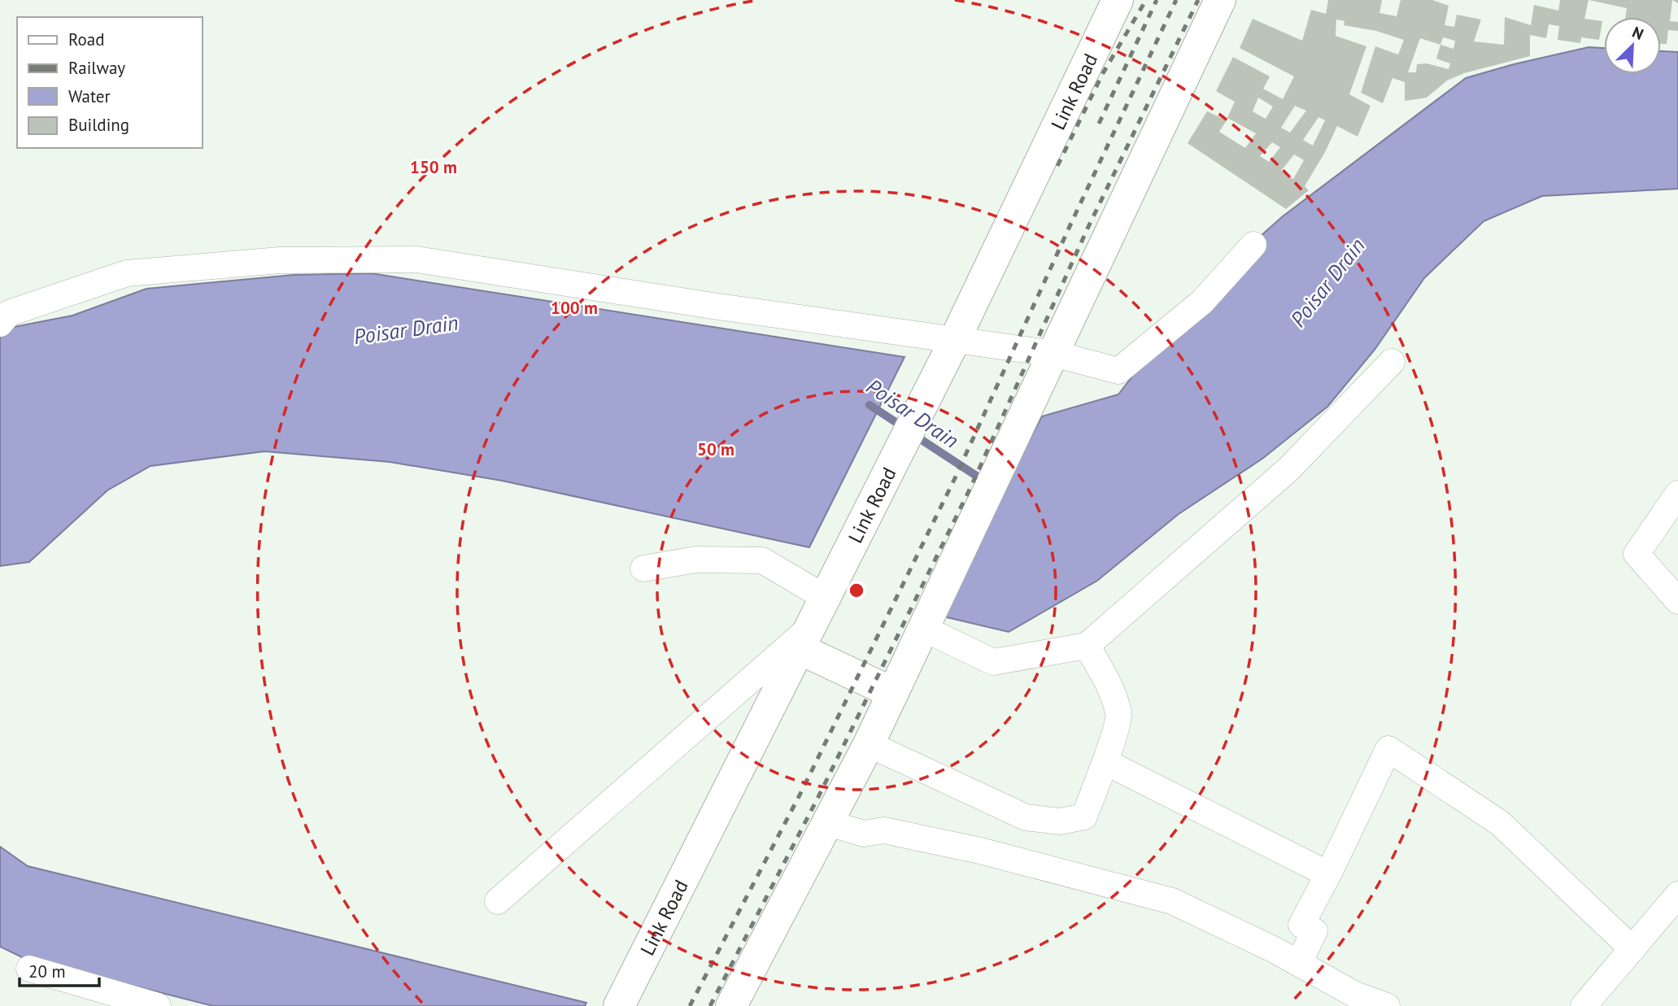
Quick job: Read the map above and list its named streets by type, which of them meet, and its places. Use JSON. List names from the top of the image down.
{
  "streets": {
    "main road": ["Link Road"]
  },
  "water": ["Poisar Drain"],
  "legend": [
    "Road",
    "Railway",
    "Water",
    "Building"
  ],
  "scale_bar": "20 m",
  "north": "top right",
  "rings": ["150 m", "100 m", "50 m"]
}
